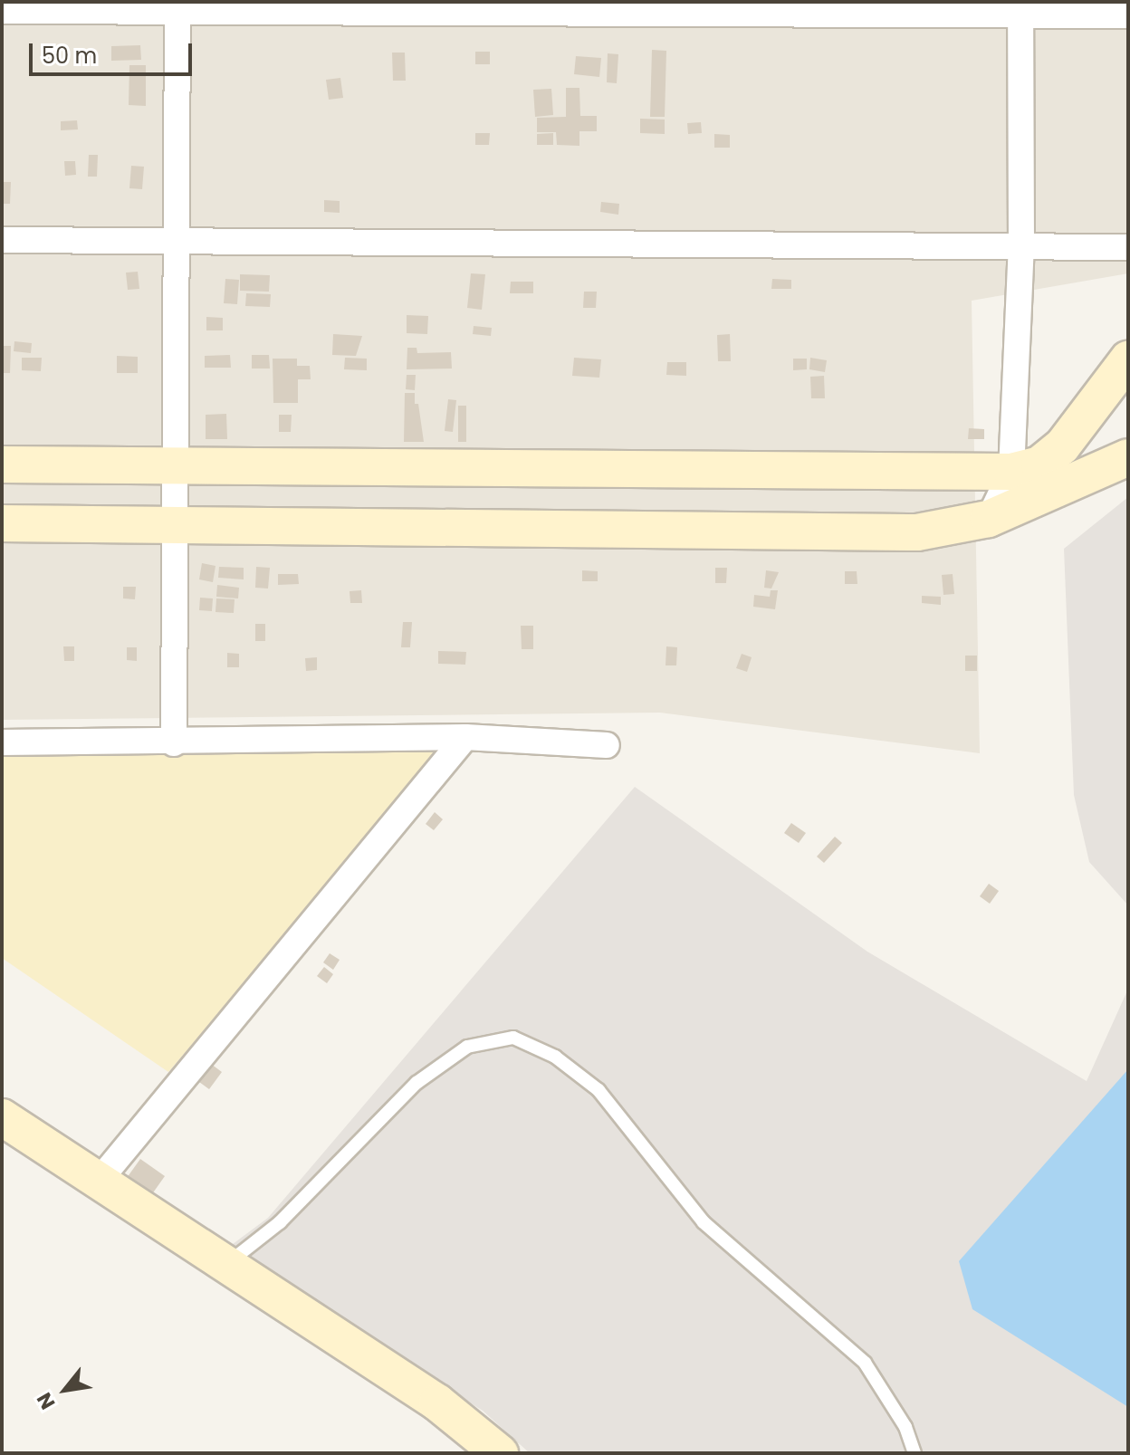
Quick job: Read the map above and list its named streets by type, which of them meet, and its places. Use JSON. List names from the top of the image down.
{
  "scale_bar": "50 m",
  "north": "bottom left"
}
